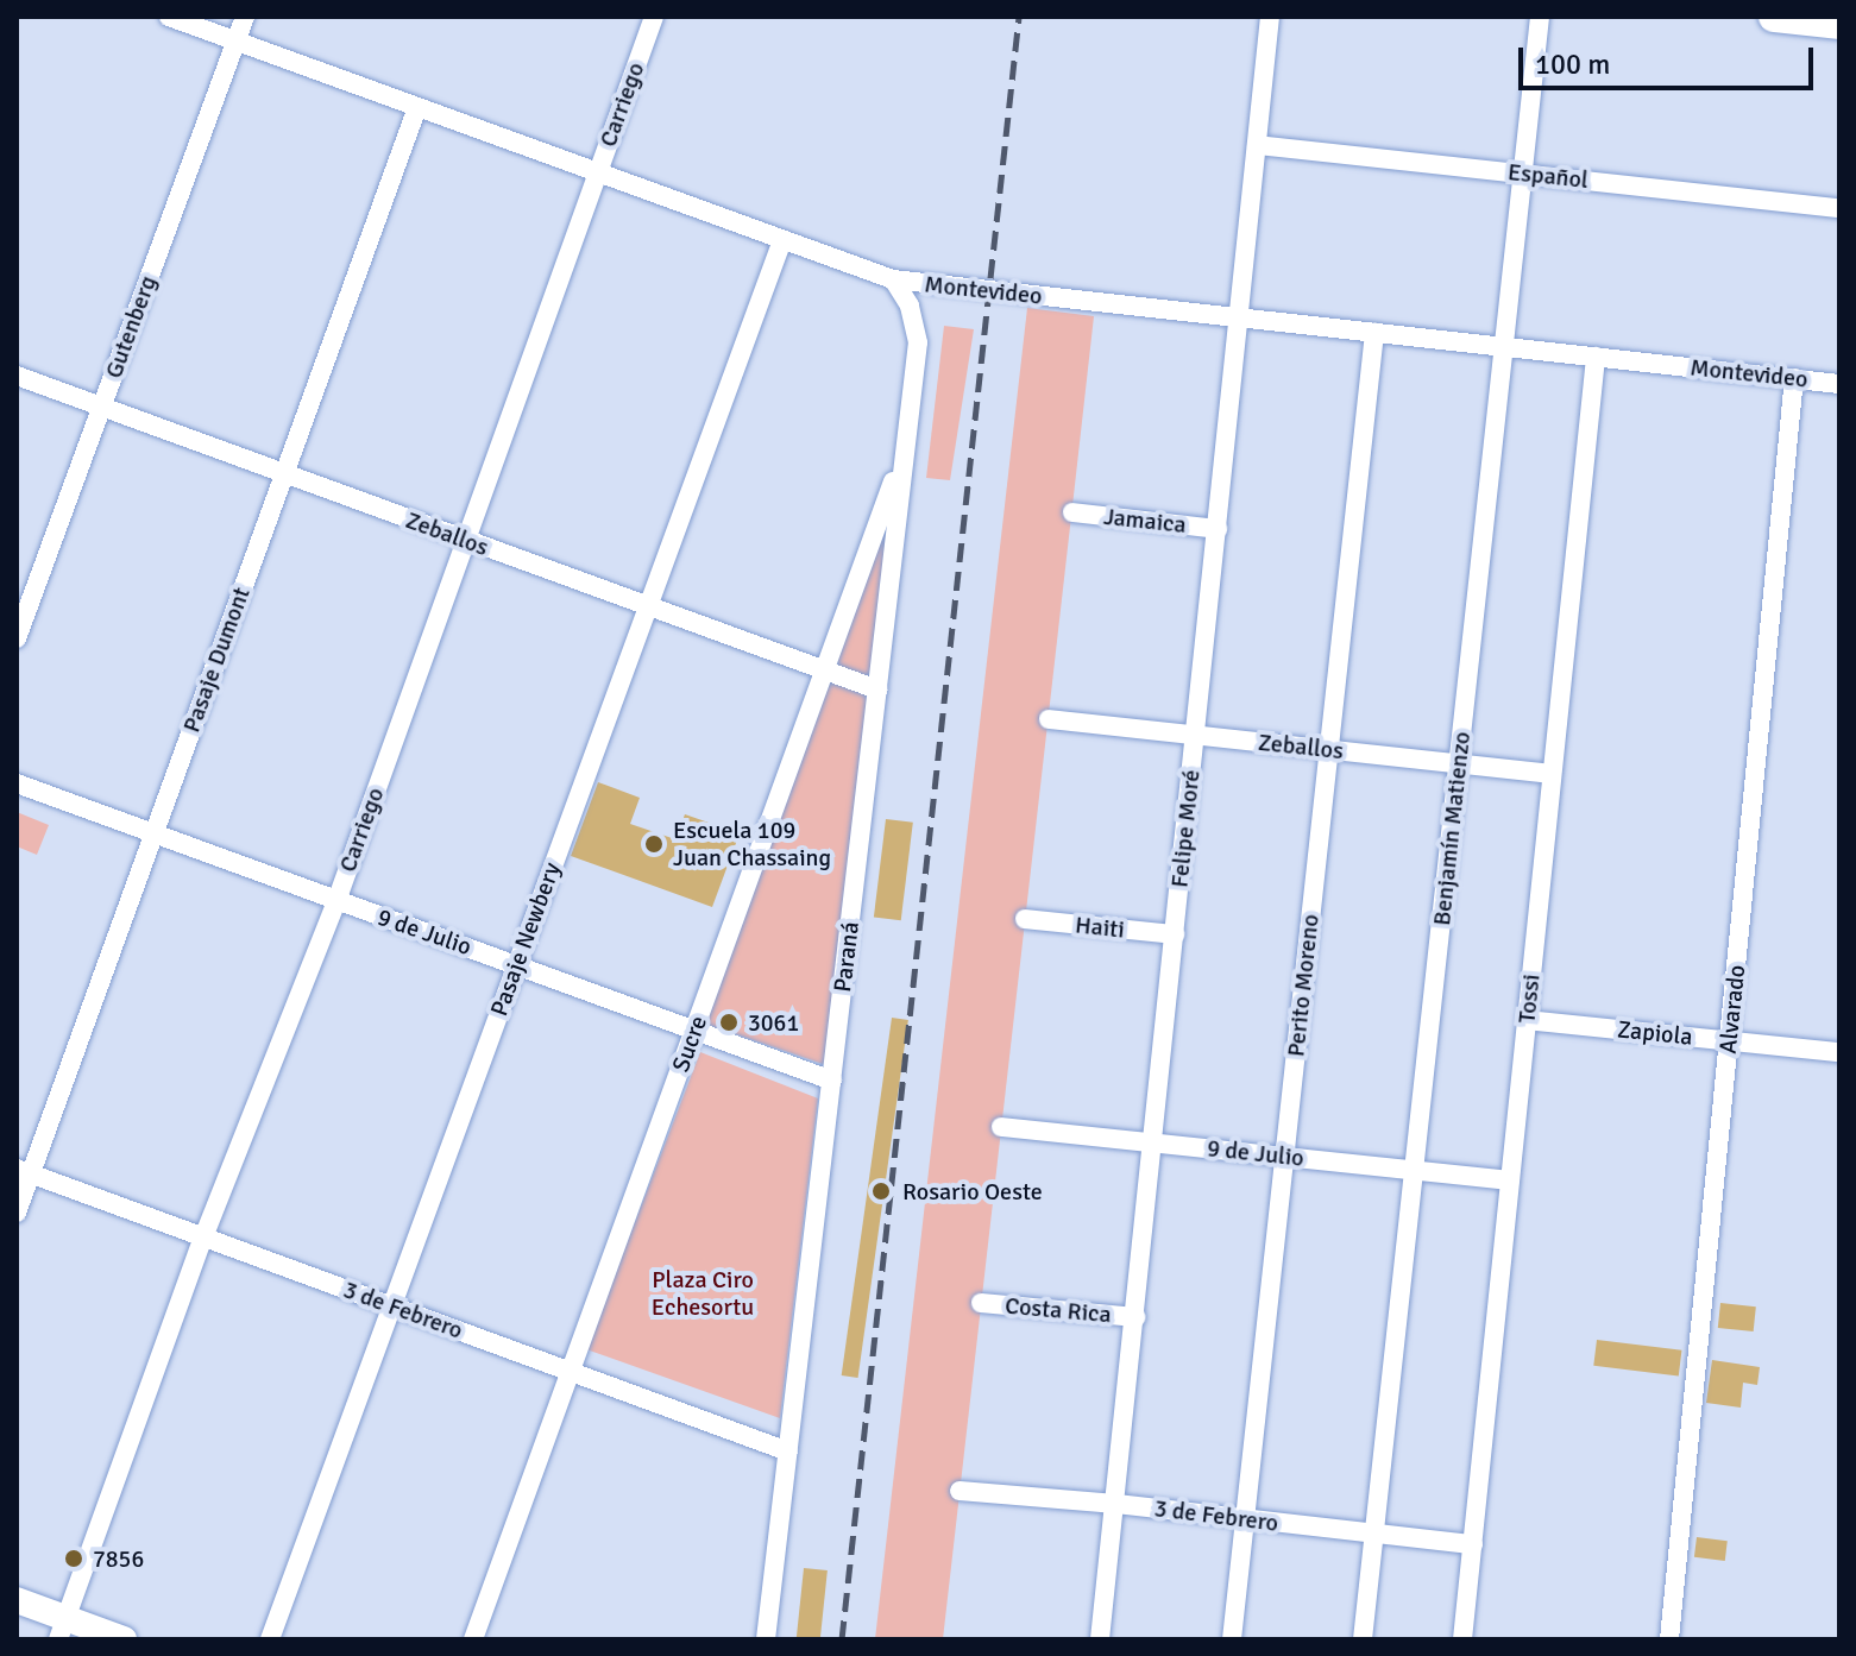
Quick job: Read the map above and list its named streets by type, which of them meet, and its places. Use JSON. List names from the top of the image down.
{
  "streets": {
    "street": [
      "Carriego",
      "Español",
      "Montevideo",
      "Gutenberg",
      "Jamaica",
      "Zeballos",
      "Pasaje Dumont",
      "Felipe Moré",
      "Benjamín Matienzo",
      "Haiti",
      "9 de Julio",
      "Pasaje Newbery",
      "Paraná",
      "Perito Moreno",
      "Tossi",
      "Alvarado",
      "Zapiola",
      "Sucre",
      "3 de Febrero",
      "Costa Rica"
    ]
  },
  "crossings": [
    ["Carriego", "Montevideo"],
    ["Carriego", "Zeballos"],
    ["Carriego", "9 de Julio"],
    ["Carriego", "3 de Febrero"],
    ["Español", "Felipe Moré"],
    ["Español", "Benjamín Matienzo"],
    ["Montevideo", "Gutenberg"],
    ["Montevideo", "Pasaje Dumont"],
    ["Montevideo", "Felipe Moré"],
    ["Montevideo", "Benjamín Matienzo"],
    ["Montevideo", "Pasaje Newbery"],
    ["Montevideo", "Paraná"],
    ["Montevideo", "Perito Moreno"],
    ["Montevideo", "Tossi"],
    ["Montevideo", "Alvarado"],
    ["Gutenberg", "Zeballos"],
    ["Jamaica", "Felipe Moré"],
    ["Zeballos", "Pasaje Dumont"],
    ["Zeballos", "Felipe Moré"],
    ["Zeballos", "Benjamín Matienzo"],
    ["Zeballos", "Pasaje Newbery"],
    ["Zeballos", "Paraná"],
    ["Zeballos", "Perito Moreno"],
    ["Zeballos", "Tossi"],
    ["Zeballos", "Sucre"],
    ["Pasaje Dumont", "9 de Julio"],
    ["Pasaje Dumont", "3 de Febrero"],
    ["Felipe Moré", "Haiti"],
    ["Felipe Moré", "9 de Julio"],
    ["Felipe Moré", "3 de Febrero"],
    ["Felipe Moré", "Costa Rica"],
    ["Benjamín Matienzo", "9 de Julio"],
    ["Benjamín Matienzo", "3 de Febrero"],
    ["9 de Julio", "Pasaje Newbery"],
    ["9 de Julio", "Paraná"],
    ["9 de Julio", "Perito Moreno"],
    ["9 de Julio", "Tossi"],
    ["9 de Julio", "Sucre"],
    ["Pasaje Newbery", "3 de Febrero"],
    ["Paraná", "Sucre"],
    ["Paraná", "3 de Febrero"],
    ["Perito Moreno", "3 de Febrero"],
    ["Tossi", "Zapiola"],
    ["Tossi", "3 de Febrero"],
    ["Alvarado", "Zapiola"],
    ["Sucre", "3 de Febrero"]
  ],
  "parks": ["Plaza Ciro Echesortu"],
  "places": [
    "Escuela 109 Juan Chassaing",
    "3061",
    "Rosario Oeste",
    "7856"
  ],
  "scale_bar": "100 m"
}
